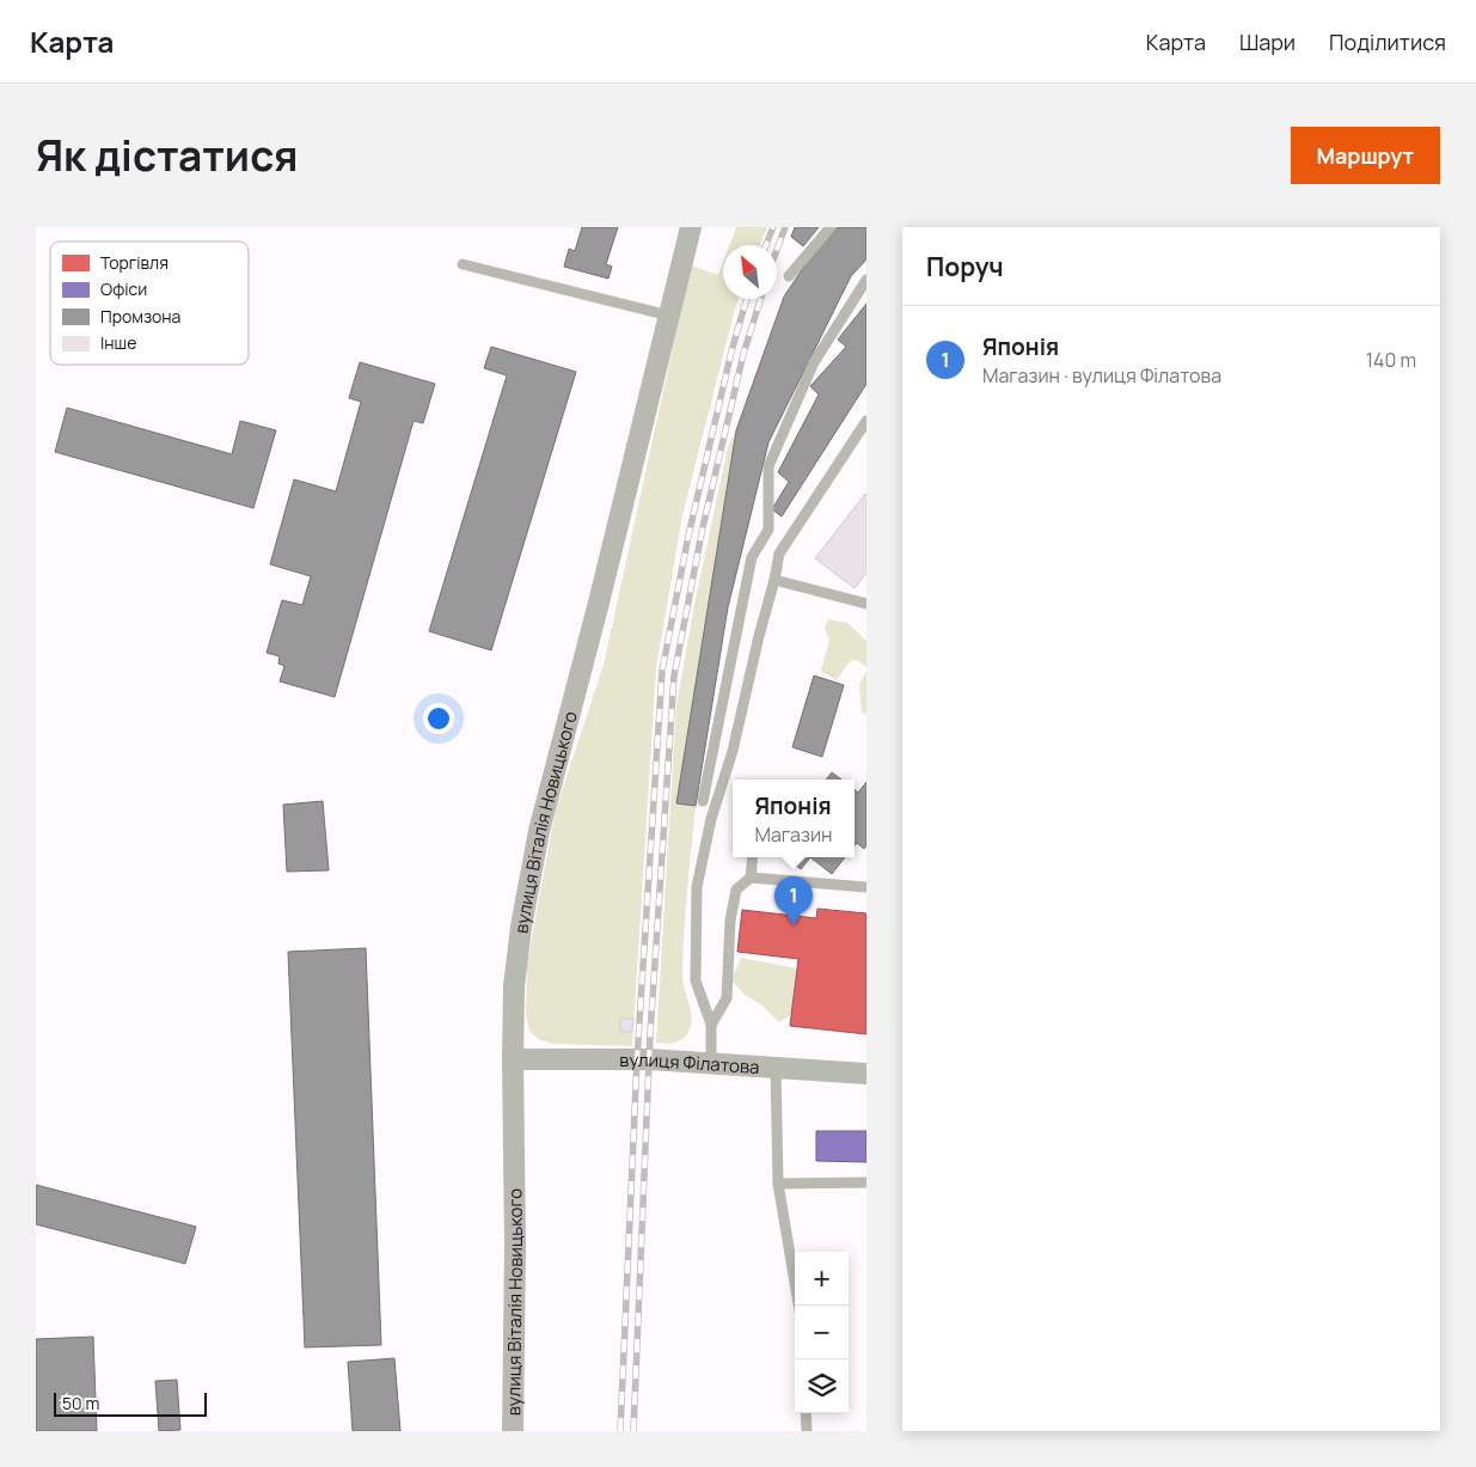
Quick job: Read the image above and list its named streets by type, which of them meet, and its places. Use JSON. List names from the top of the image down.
{
  "streets": {
    "street": ["вулиця Віталія Новицького", "вулиця Філатова"]
  },
  "crossings": [
    ["вулиця Віталія Новицького", "вулиця Філатова"]
  ],
  "legend": [
    "Торгівля",
    "Офіси",
    "Промзона",
    "Інше"
  ],
  "scale_bar": "50 m",
  "north": "top left",
  "page": {
    "header": "Карта",
    "nav": ["Карта", "Шари", "Поділитися"],
    "title": "Як дістатися",
    "buttons": "Маршрут",
    "heading": "Поруч",
    "list": [
      {
        "mark": "1",
        "name": "Японія",
        "note": "Магазин · вулиця Філатова",
        "value": "140 m"
      }
    ],
    "popup": ["Японія", "Магазин"],
    "pins": "1",
    "map_buttons": ["+", "−"],
    "scale": "50 m"
  }
}
